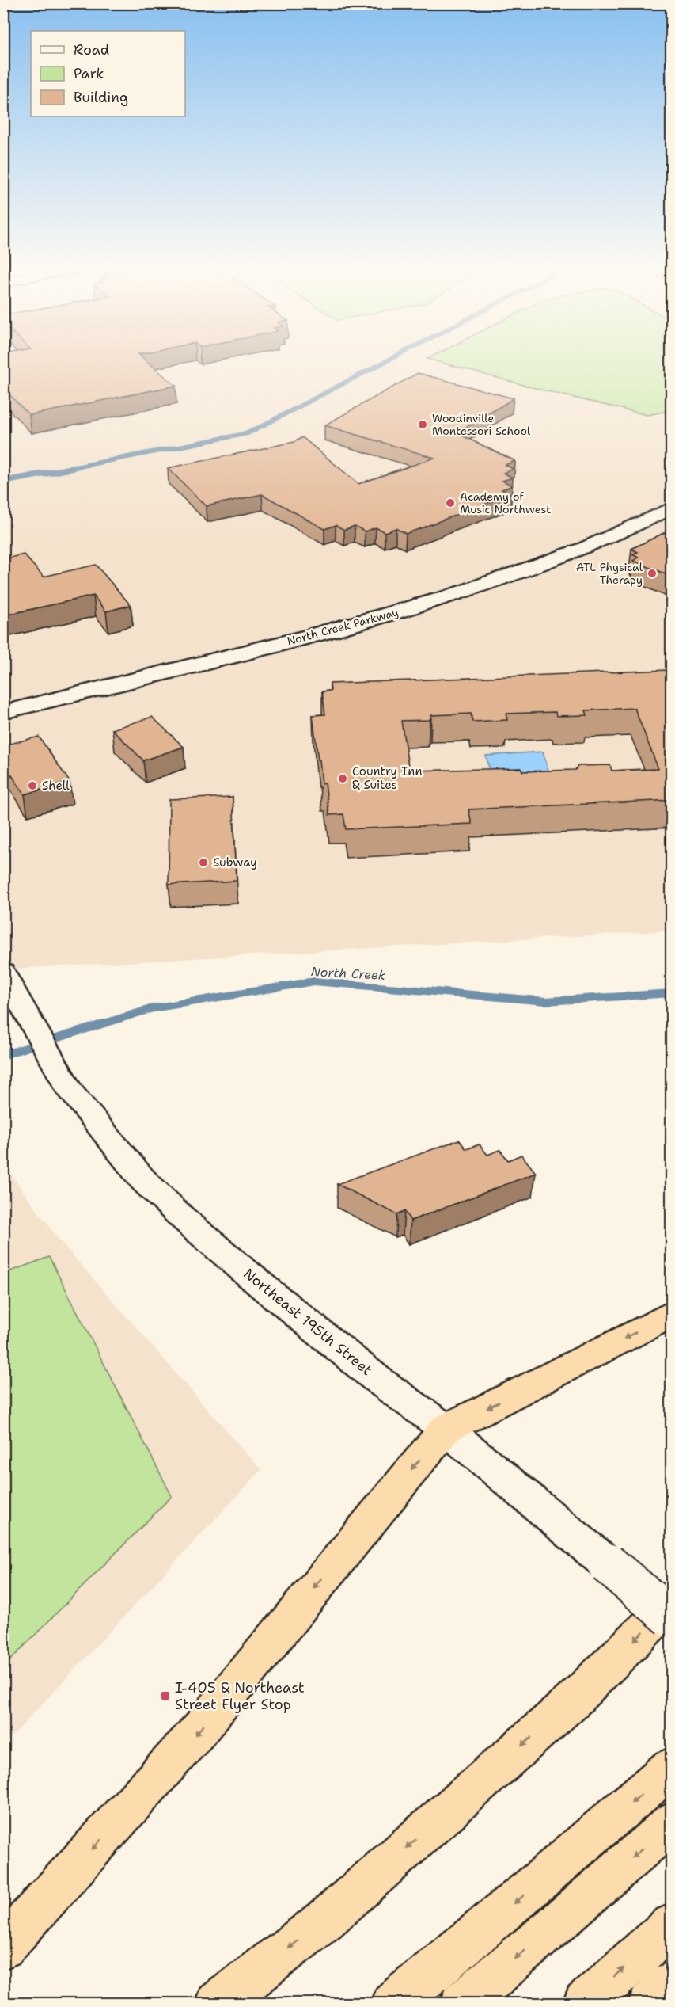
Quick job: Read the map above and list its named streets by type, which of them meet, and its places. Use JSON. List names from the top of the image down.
{
  "streets": {
    "main road": ["North Creek Parkway", "Northeast 195th Street"]
  },
  "water": ["North Creek"],
  "places": {
    "other": [
      "Woodinville Montessori School",
      "Academy of Music Northwest",
      "ATL Physical Therapy",
      "Country Inn & Suites",
      "Shell",
      "Subway"
    ],
    "transit": ["I-405 & Northeast Street Flyer Stop"]
  },
  "legend": ["Road", "Park", "Building"]
}
